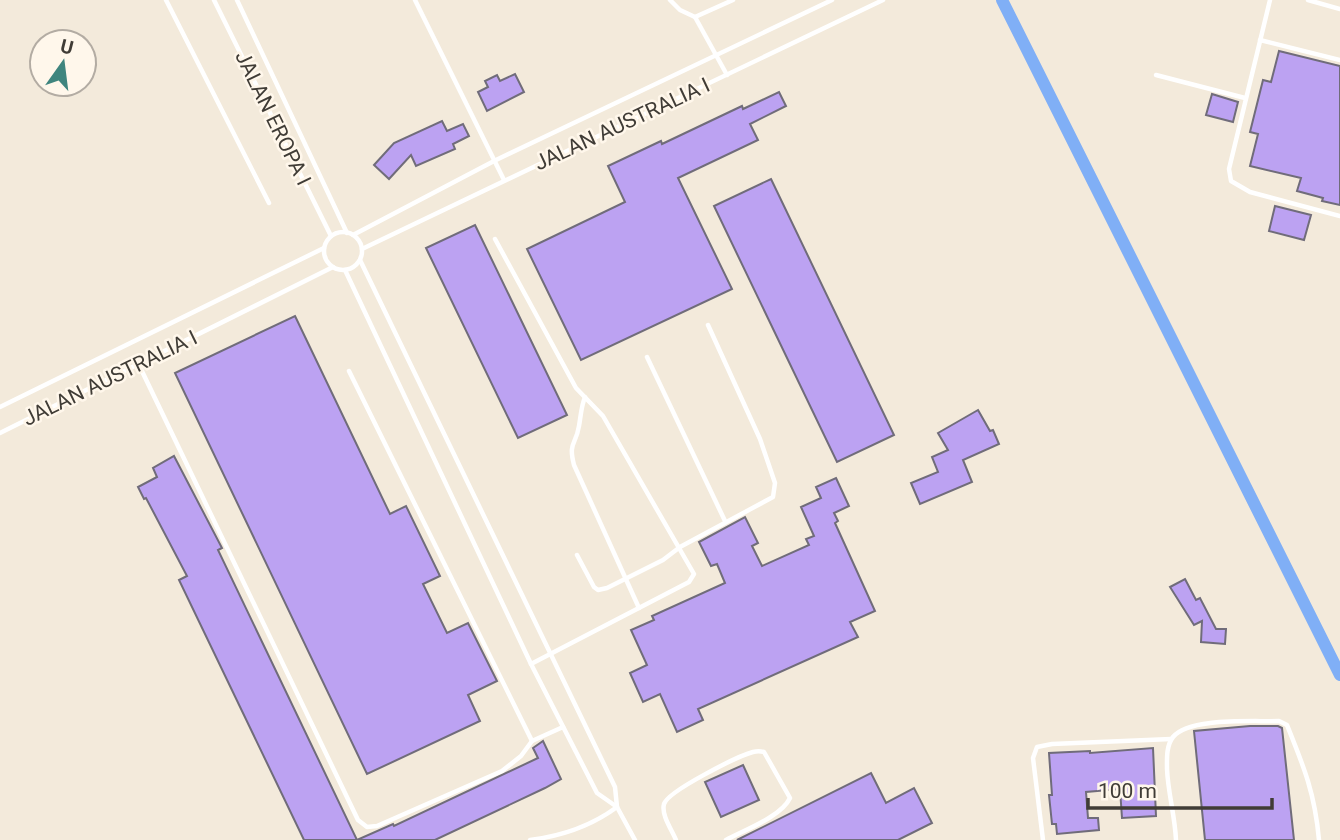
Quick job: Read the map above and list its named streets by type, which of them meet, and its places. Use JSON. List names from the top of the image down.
{
  "streets": {
    "lane": ["JALAN EROPA I", "JALAN AUSTRALIA I"]
  },
  "crossings": [
    ["JALAN EROPA I", "JALAN AUSTRALIA I"]
  ],
  "scale_bar": "100 m",
  "north": "top"
}
